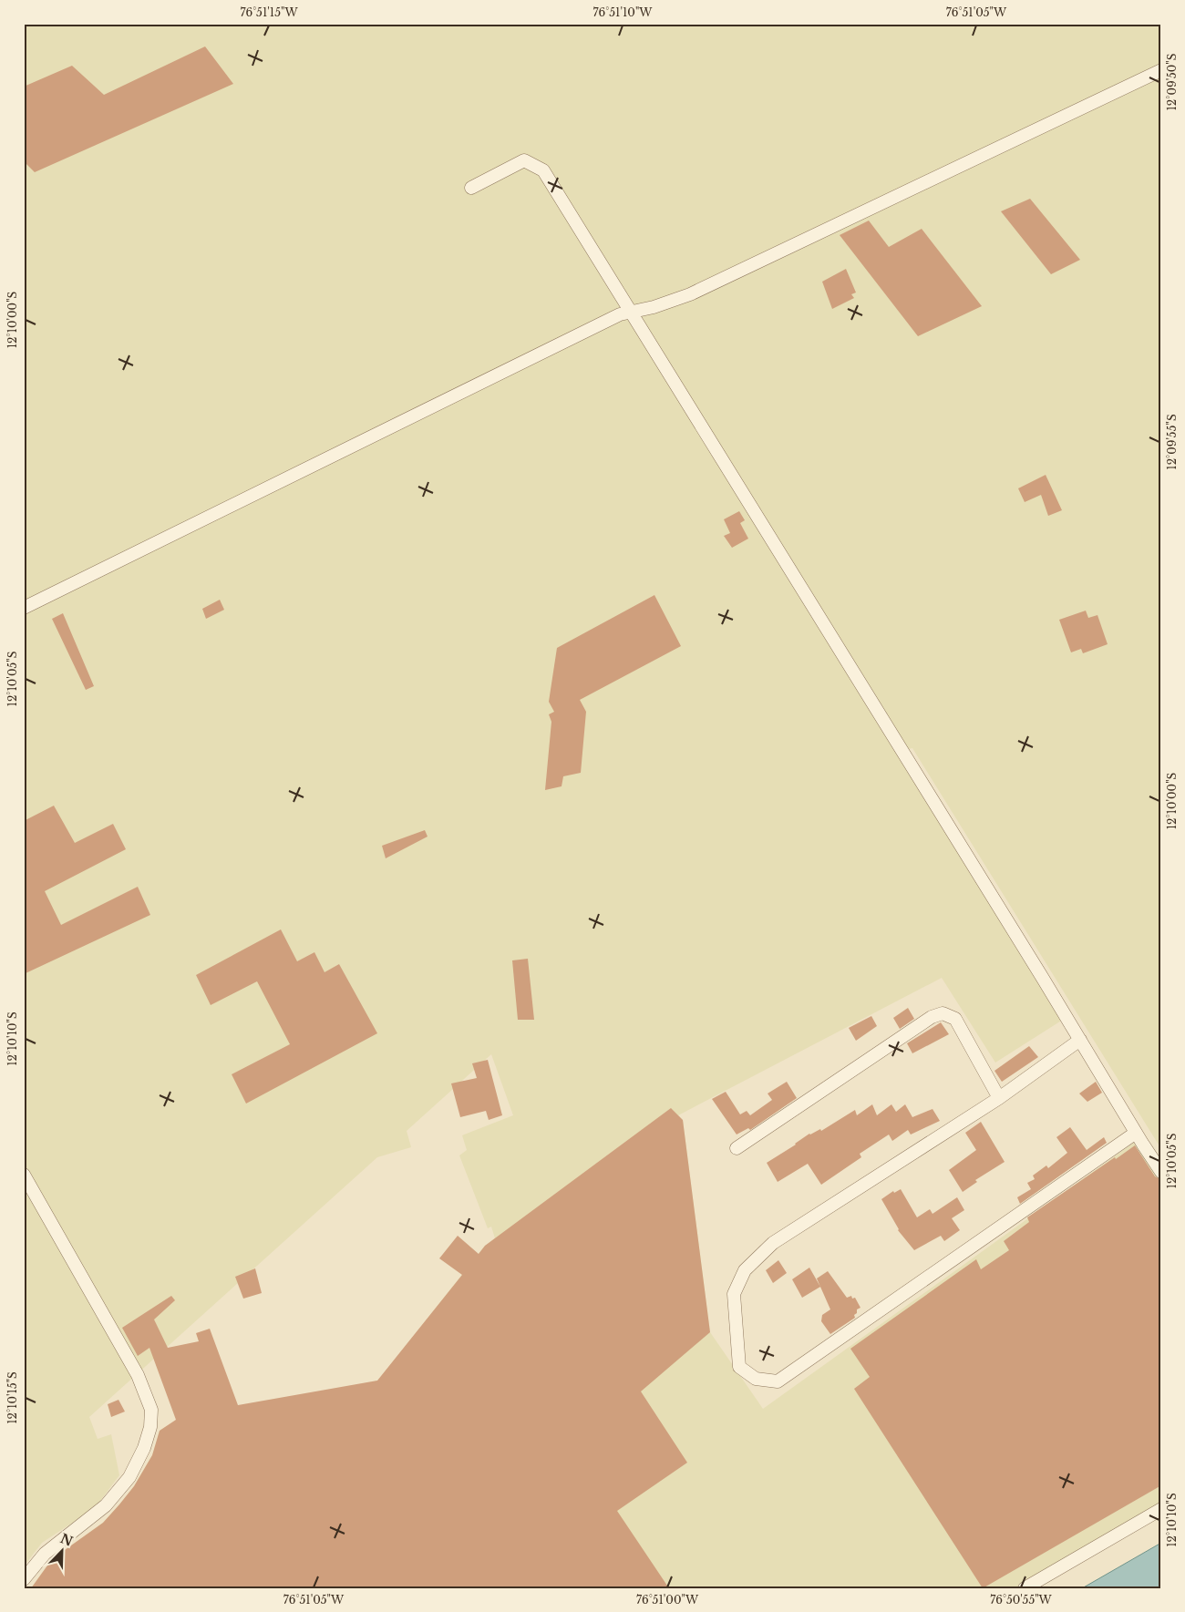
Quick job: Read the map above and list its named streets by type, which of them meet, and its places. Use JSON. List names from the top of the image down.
{
  "north": "top right",
  "coordinates": [
    "76°51'15\"W",
    "76°51'10\"W",
    "76°51'05\"W",
    "12°09'50\"S",
    "12°10'00\"S",
    "12°09'55\"S",
    "12°10'05\"S",
    "12°10'10\"S",
    "12°10'15\"S",
    "76°51'00\"W",
    "76°50'55\"W"
  ]
}
